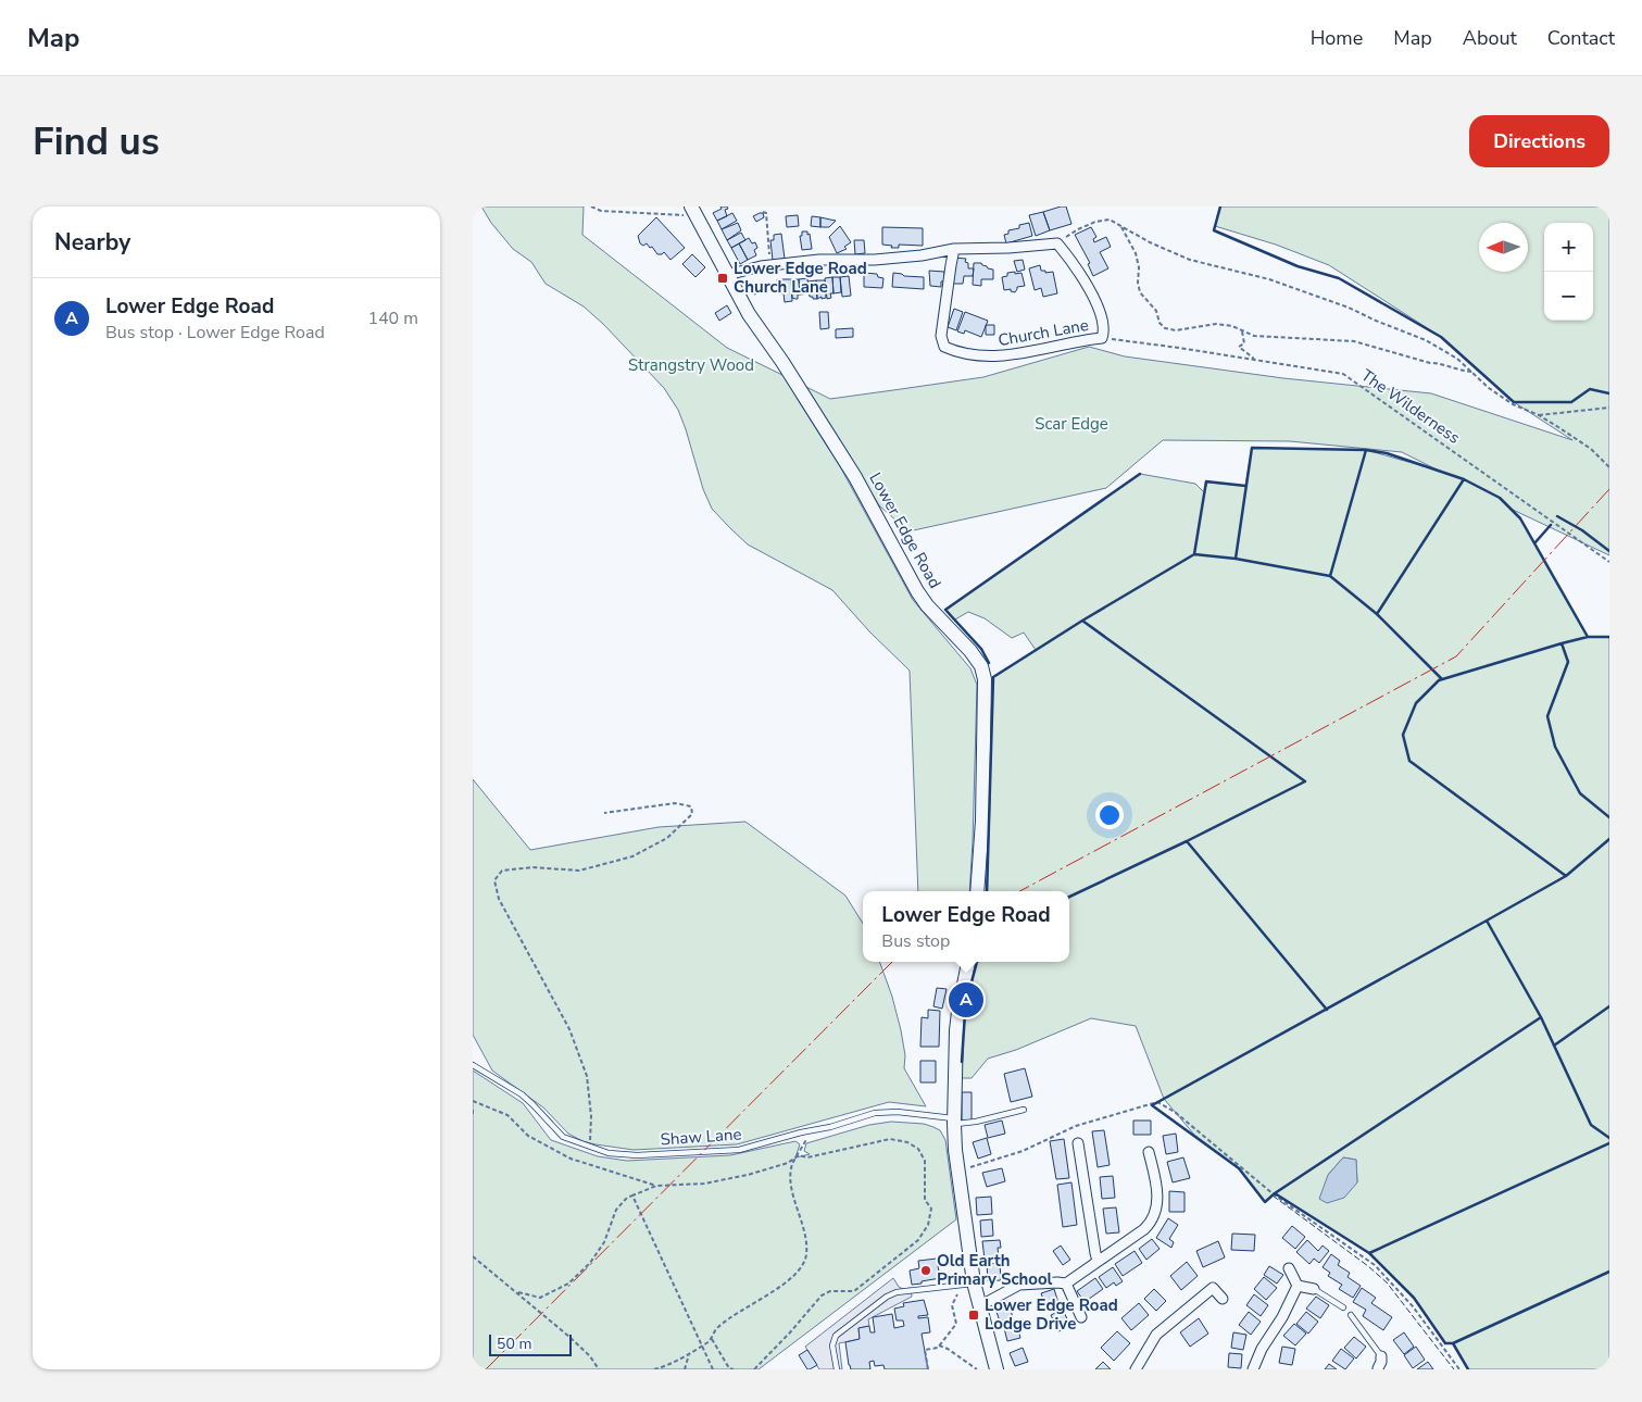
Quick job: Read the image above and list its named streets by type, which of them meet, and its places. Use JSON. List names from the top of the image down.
{
  "streets": {
    "street": ["Church Lane", "Lower Edge Road"],
    "lane": ["Shaw Lane"],
    "path": ["The Wilderness"]
  },
  "crossings": [
    ["Church Lane", "The Wilderness"]
  ],
  "parks": ["Strangstry Wood", "Scar Edge"],
  "places": {
    "transit": ["Lower Edge Road Church Lane", "Lower Edge Road Lodge Drive"],
    "other": ["Old Earth Primary School"]
  },
  "scale_bar": "50 m",
  "north": "left",
  "page": {
    "header": "Map",
    "nav": [
      "Home",
      "Map",
      "About",
      "Contact"
    ],
    "buttons": "Directions",
    "title": "Find us",
    "heading": "Nearby",
    "map_buttons": ["+", "−"],
    "list": [
      {
        "mark": "A",
        "name": "Lower Edge Road",
        "note": "Bus stop · Lower Edge Road",
        "value": "140 m"
      }
    ],
    "popup": ["Lower Edge Road", "Bus stop"],
    "pins": "A",
    "scale": "50 m"
  }
}
